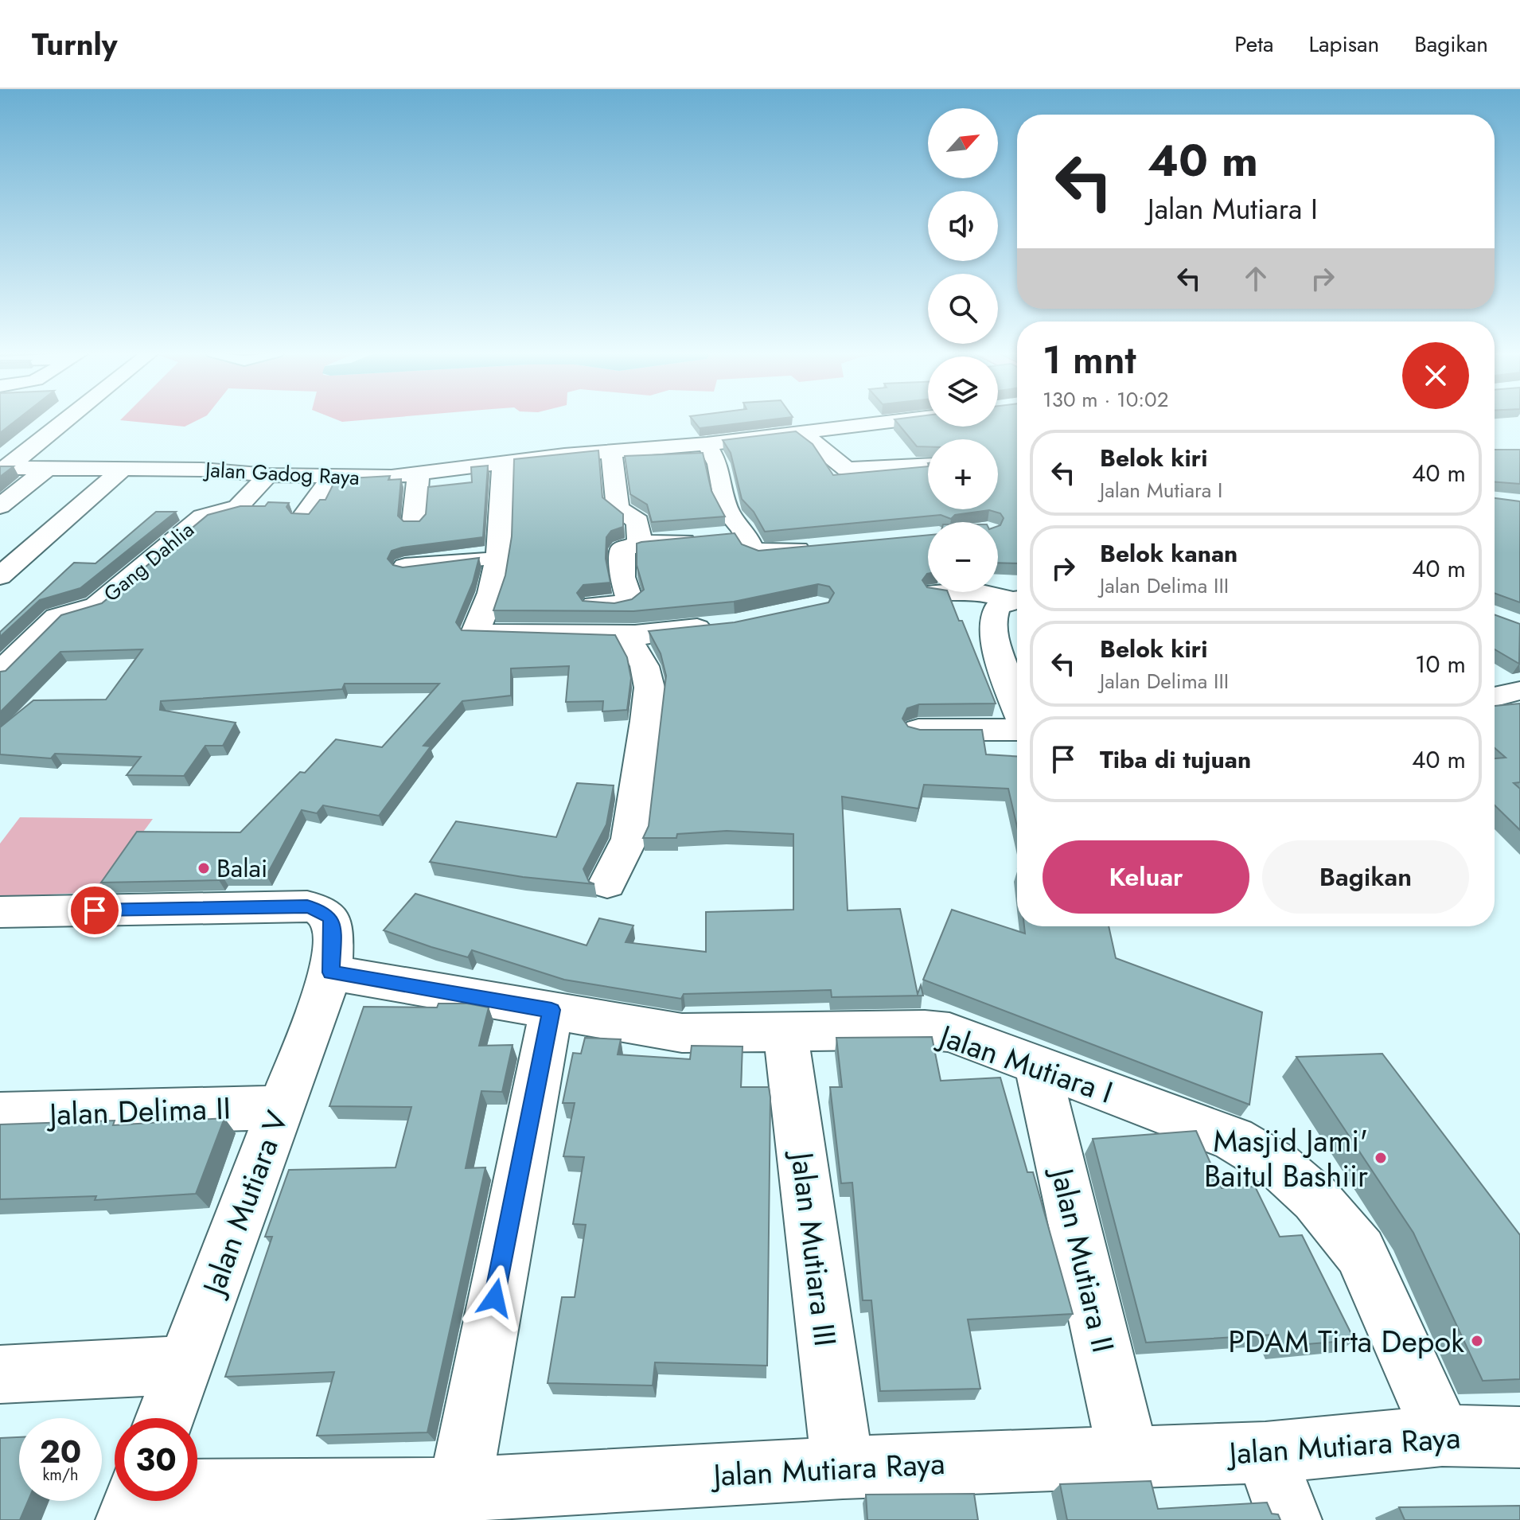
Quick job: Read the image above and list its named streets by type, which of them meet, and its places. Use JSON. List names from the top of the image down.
{
  "streets": {
    "street": [
      "Jalan Gadog Raya",
      "Gang Dahlia",
      "Jalan Mutiara I",
      "Jalan Delima II",
      "Jalan Mutiara V",
      "Jalan Mutiara III",
      "Jalan Mutiara II",
      "Jalan Mutiara Raya"
    ]
  },
  "crossings": [
    ["Jalan Gadog Raya", "Gang Dahlia"],
    ["Jalan Mutiara I", "Jalan Mutiara V"],
    ["Jalan Mutiara I", "Jalan Mutiara III"],
    ["Jalan Mutiara I", "Jalan Mutiara II"],
    ["Jalan Mutiara I", "Jalan Mutiara Raya"],
    ["Jalan Delima II", "Jalan Mutiara V"],
    ["Jalan Mutiara III", "Jalan Mutiara Raya"],
    ["Jalan Mutiara II", "Jalan Mutiara Raya"]
  ],
  "places": ["Balai", "Masjid Jami' Baitul Bashiir", "PDAM Tirta Depok"],
  "north": "top right",
  "page": {
    "header": "Turnly",
    "nav": ["Peta", "Lapisan", "Bagikan"],
    "map_buttons": ["+", "−"],
    "turn": ["40 m", "Jalan Mutiara I"],
    "heading": ["1 mnt", "130 m · 10:02"],
    "list": [
      {
        "name": "Belok kiri",
        "note": "Jalan Mutiara I",
        "value": "40 m"
      },
      {
        "name": "Belok kanan",
        "note": "Jalan Delima III",
        "value": "40 m"
      },
      {
        "name": "Belok kiri",
        "note": "Jalan Delima III",
        "value": "10 m"
      },
      {
        "name": "Tiba di tujuan",
        "value": "40 m"
      }
    ],
    "buttons": ["Keluar", "Bagikan"],
    "speed": "20 km/h",
    "limit": "30"
  }
}
